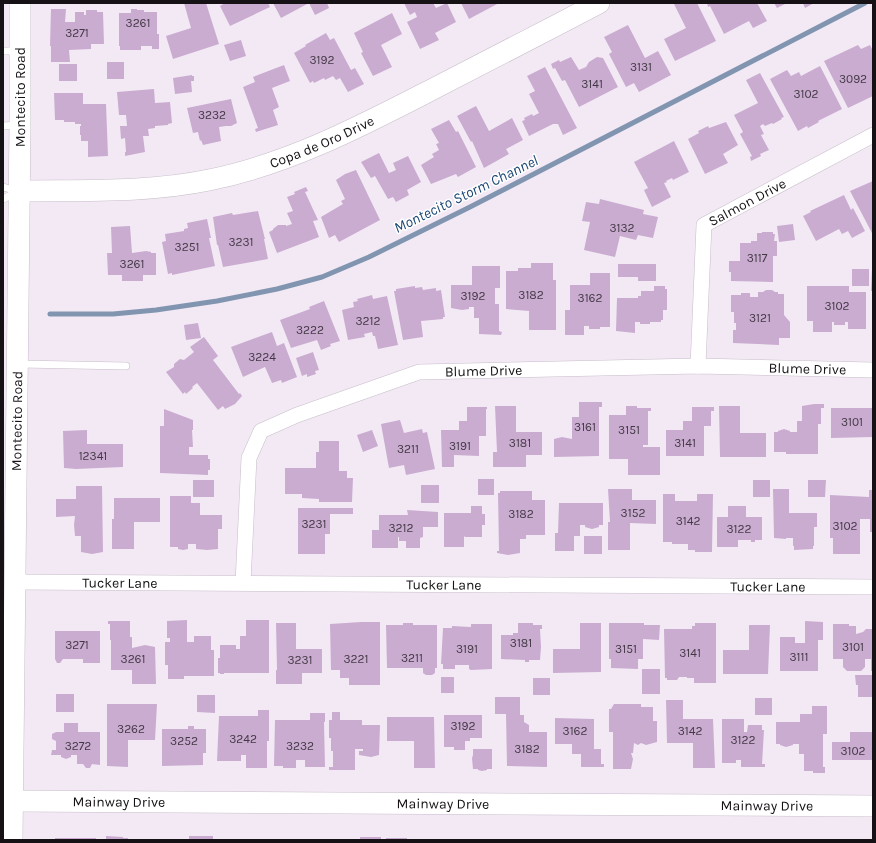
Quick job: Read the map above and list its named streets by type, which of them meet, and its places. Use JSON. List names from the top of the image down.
{
  "streets": {
    "street": [
      "Montecito Road",
      "Copa de Oro Drive",
      "Salmon Drive",
      "Blume Drive",
      "Tucker Lane",
      "Mainway Drive"
    ]
  },
  "crossings": [
    ["Montecito Road", "Copa de Oro Drive"],
    ["Montecito Road", "Tucker Lane"],
    ["Montecito Road", "Mainway Drive"],
    ["Salmon Drive", "Blume Drive"],
    ["Blume Drive", "Tucker Lane"]
  ],
  "water": ["Montecito Storm Channel"],
  "house_numbers": [
    "3261",
    "3271",
    "3192",
    "3131",
    "3092",
    "3141",
    "3102",
    "3232",
    "3132",
    "3231",
    "3251",
    "3117",
    "3261",
    "3182",
    "3192",
    "3162",
    "3102",
    "3121",
    "3212",
    "3222",
    "3224",
    "3101",
    "3161",
    "3151",
    "3181",
    "3141",
    "3191",
    "3211",
    "12341",
    "3152",
    "3182",
    "3142",
    "3231",
    "3102",
    "3212",
    "3122",
    "3181",
    "3271",
    "3101",
    "3191",
    "3151",
    "3141",
    "3111",
    "3211",
    "3261",
    "3221",
    "3231",
    "3192",
    "3262",
    "3162",
    "3142",
    "3242",
    "3122",
    "3252",
    "3272",
    "3232",
    "3182",
    "3102"
  ]
}
